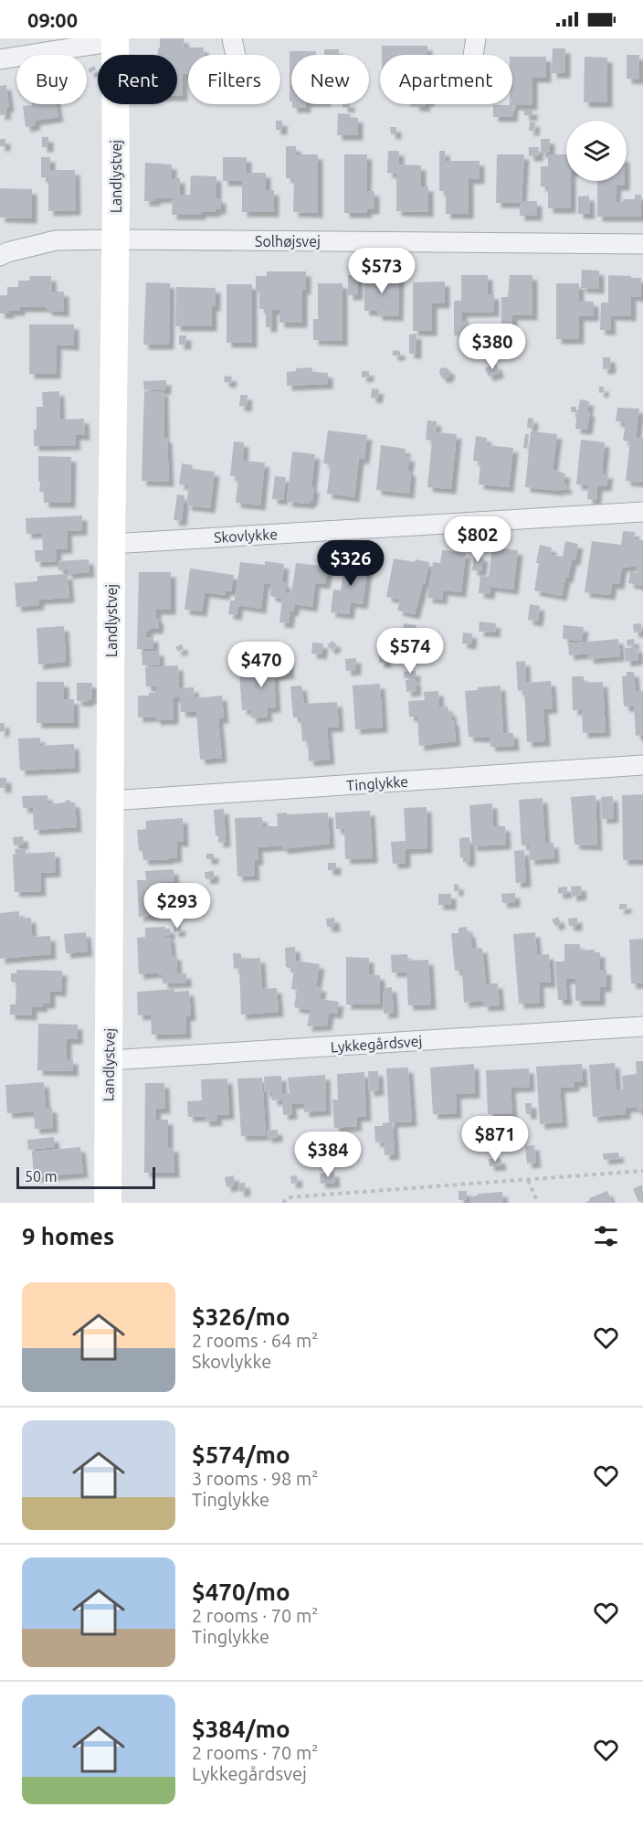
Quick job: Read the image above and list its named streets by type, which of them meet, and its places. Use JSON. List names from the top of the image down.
{
  "streets": {
    "street": [
      "Landlystvej",
      "Solhøjsvej",
      "Skovlykke",
      "Tinglykke",
      "Lykkegårdsvej"
    ]
  },
  "crossings": [
    ["Landlystvej", "Solhøjsvej"],
    ["Landlystvej", "Skovlykke"],
    ["Landlystvej", "Tinglykke"],
    ["Landlystvej", "Lykkegårdsvej"]
  ],
  "scale_bar": "50 m",
  "page": {
    "status": "09:00",
    "chip": [
      "Buy",
      "Rent",
      "Filters",
      "New",
      "Apartment"
    ],
    "price": [
      "$573",
      "$380",
      "$802",
      "$326",
      "$574",
      "$470",
      "$293",
      "$871",
      "$384"
    ],
    "scale": "50 m",
    "heading": "9 homes",
    "list": [
      {
        "name": "$326/mo",
        "note": "2 rooms · 64 m² · Skovlykke"
      },
      {
        "name": "$574/mo",
        "note": "3 rooms · 98 m² · Tinglykke"
      },
      {
        "name": "$470/mo",
        "note": "2 rooms · 70 m² · Tinglykke"
      },
      {
        "name": "$384/mo",
        "note": "2 rooms · 70 m² · Lykkegårdsvej"
      }
    ]
  }
}
